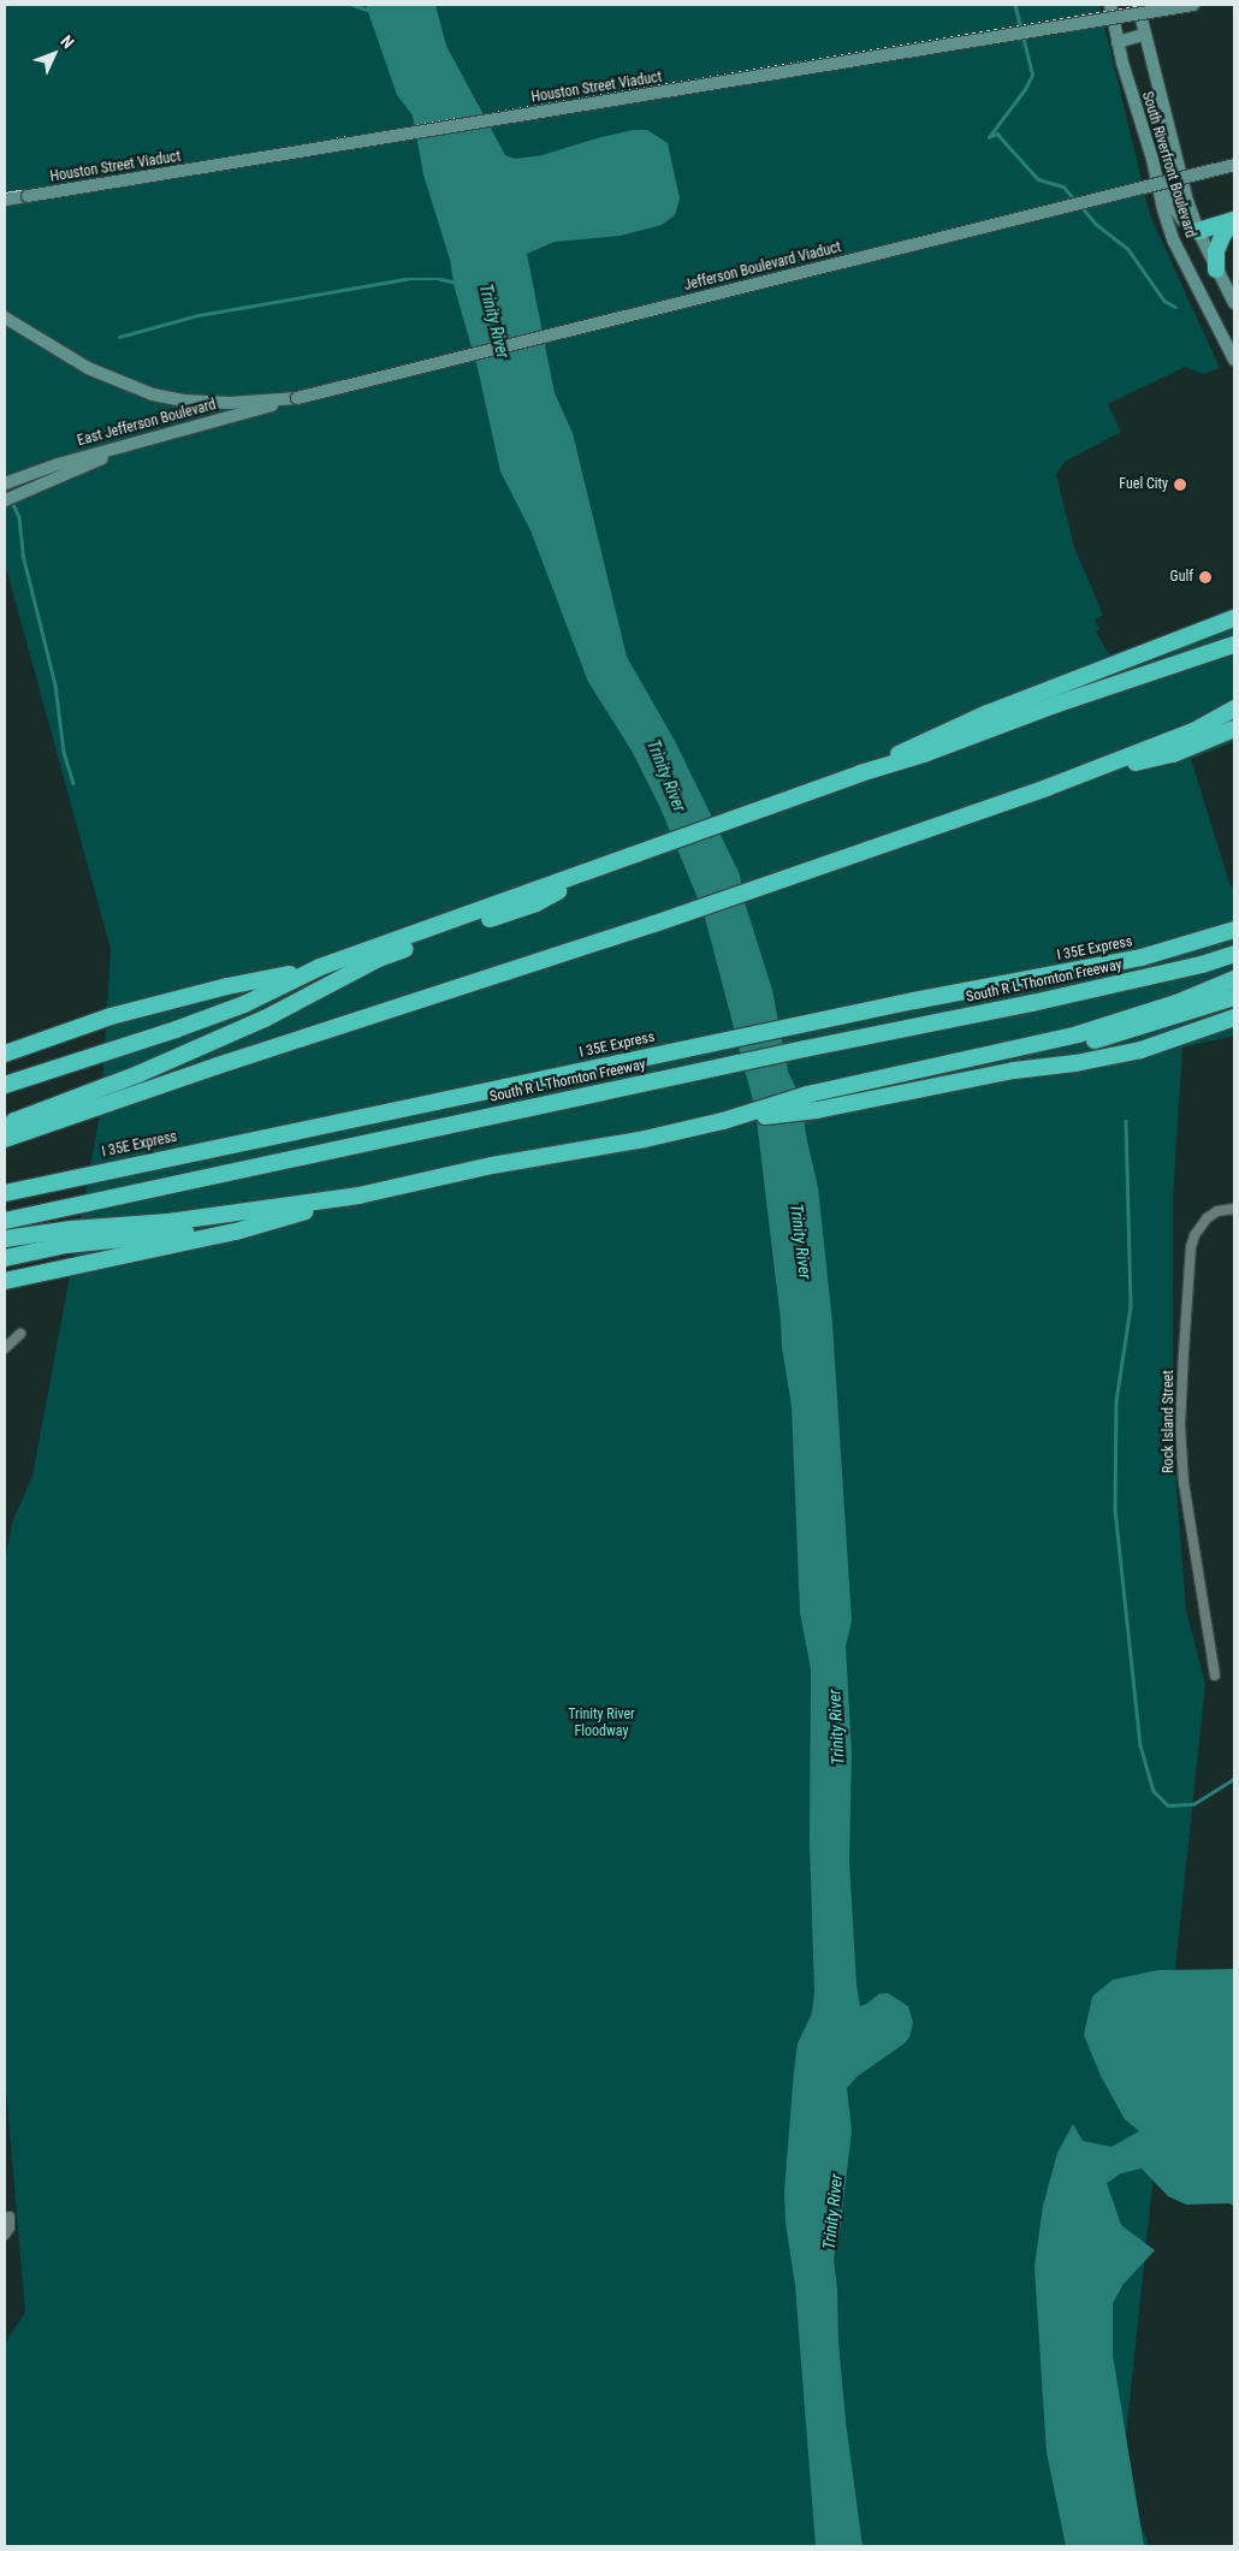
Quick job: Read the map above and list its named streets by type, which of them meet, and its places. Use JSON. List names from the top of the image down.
{
  "streets": {
    "highway": ["I 35E Express", "South R L Thornton Freeway"],
    "main road": [
      "Houston Street Viaduct",
      "South Riverfront Boulevard",
      "Jefferson Boulevard Viaduct",
      "East Jefferson Boulevard"
    ],
    "street": ["Rock Island Street"]
  },
  "crossings": [
    ["Jefferson Boulevard Viaduct", "East Jefferson Boulevard"]
  ],
  "water": ["Trinity River"],
  "parks": ["Trinity River Floodway"],
  "places": ["Fuel City", "Gulf"],
  "north": "top right"
}
